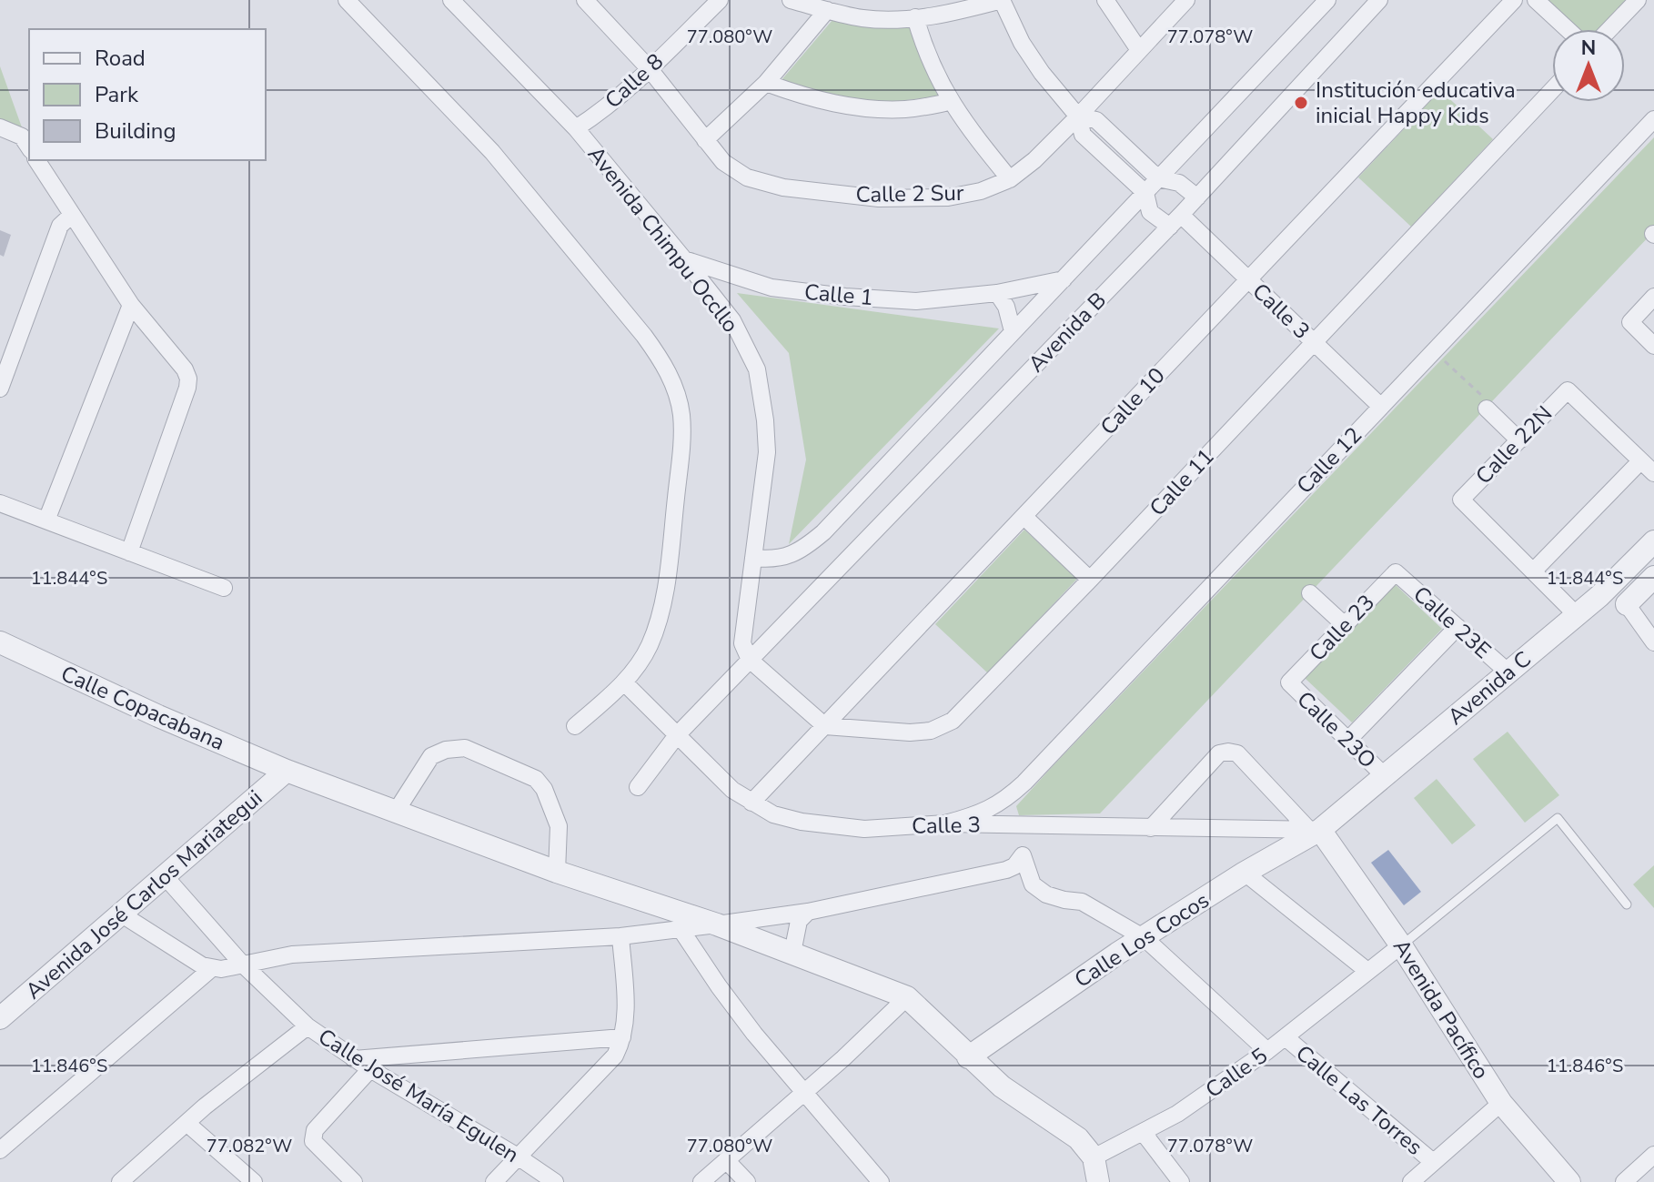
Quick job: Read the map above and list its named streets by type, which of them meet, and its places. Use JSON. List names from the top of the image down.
{
  "streets": {
    "street": [
      "Calle 8",
      "Calle 2 Sur",
      "Avenida Chimpu Occllo",
      "Calle 1",
      "Calle 3",
      "Avenida B",
      "Calle 10",
      "Calle 22N",
      "Calle 12",
      "Calle 11",
      "Calle 23E",
      "Calle 23",
      "Avenida C",
      "Calle Copacabana",
      "Calle 23O",
      "Avenida José Carlos Mariategui",
      "Calle Los Cocos",
      "Avenida Pacífico",
      "Calle 5",
      "Calle José María Egulen",
      "Calle Las Torres"
    ]
  },
  "crossings": [
    ["Calle 8", "Calle 2 Sur"],
    ["Calle 8", "Avenida Chimpu Occllo"],
    ["Calle 2 Sur", "Calle 3"],
    ["Avenida Chimpu Occllo", "Calle 1"],
    ["Avenida Chimpu Occllo", "Avenida B"],
    ["Calle 1", "Avenida B"],
    ["Calle 3", "Avenida B"],
    ["Calle 3", "Calle 10"],
    ["Calle 3", "Calle 12"],
    ["Calle 3", "Calle 11"],
    ["Calle 3", "Avenida C"],
    ["Calle 3", "Calle Los Cocos"],
    ["Calle 3", "Avenida Pacífico"],
    ["Calle 10", "Calle 11"],
    ["Calle 23E", "Calle 23"],
    ["Calle 23E", "Avenida C"],
    ["Calle 23", "Calle 23O"],
    ["Avenida C", "Calle 23O"],
    ["Avenida C", "Calle Los Cocos"],
    ["Avenida C", "Avenida Pacífico"],
    ["Calle Copacabana", "Avenida José Carlos Mariategui"],
    ["Avenida José Carlos Mariategui", "Calle José María Egulen"],
    ["Calle Los Cocos", "Avenida Pacífico"],
    ["Avenida Pacífico", "Calle 5"],
    ["Calle 5", "Calle Las Torres"]
  ],
  "places": ["Institución educativa inicial Happy Kids"],
  "legend": ["Road", "Park", "Building"],
  "north": "top",
  "coordinates": [
    "77.080°W",
    "77.078°W",
    "11.844°S",
    "11.846°S",
    "77.082°W"
  ]
}
